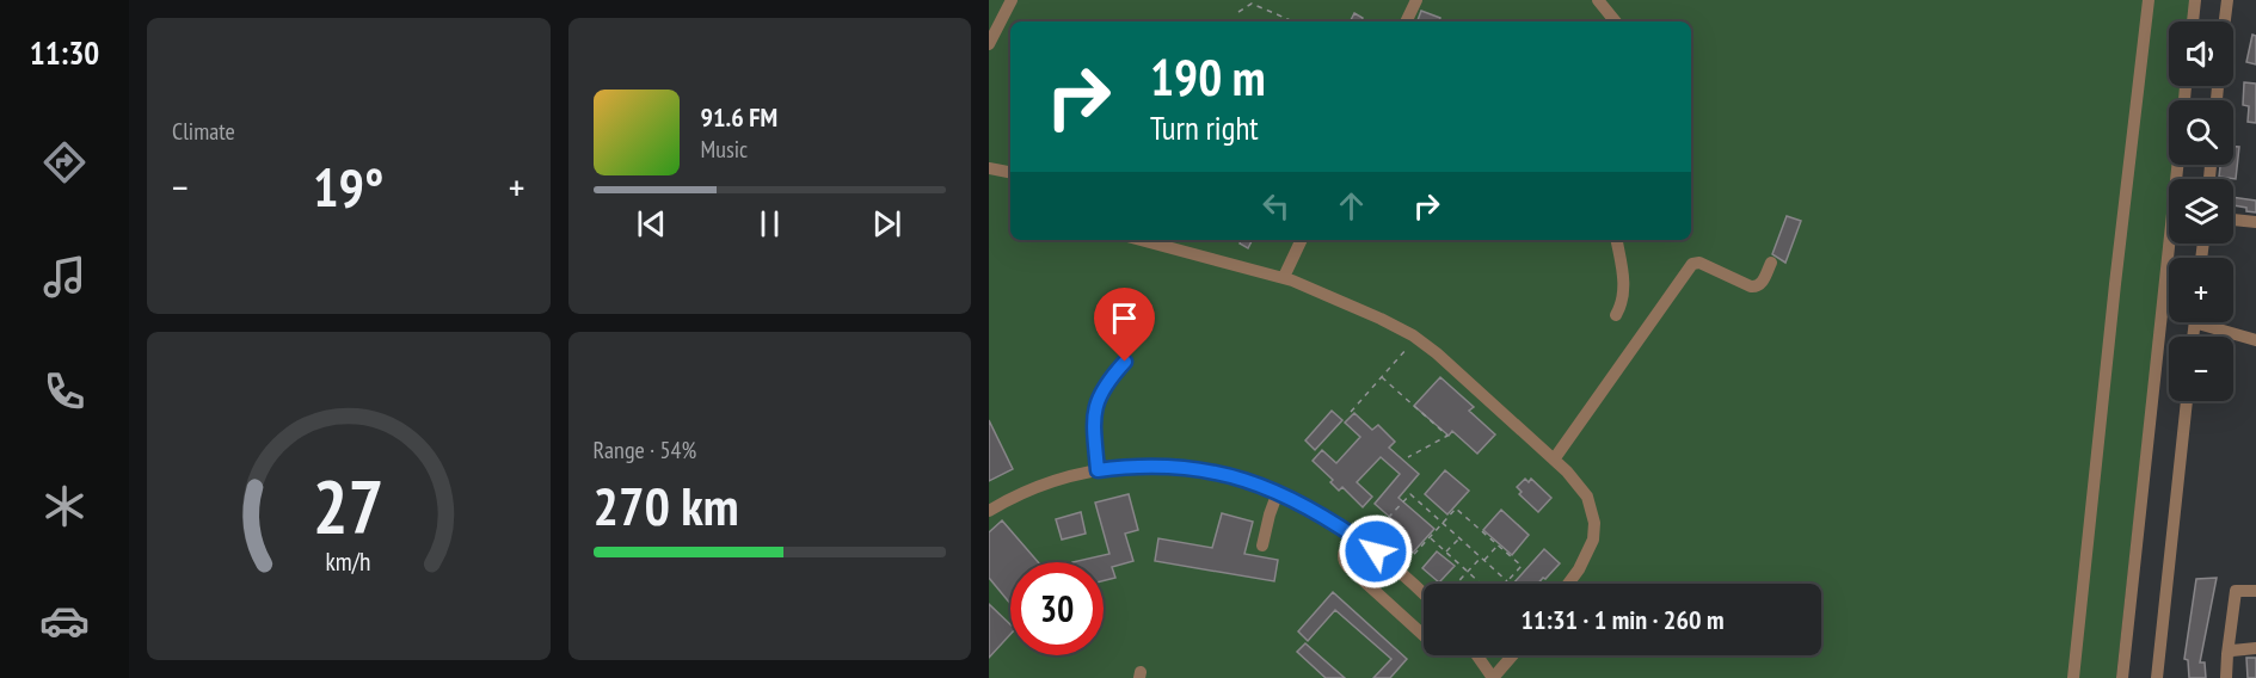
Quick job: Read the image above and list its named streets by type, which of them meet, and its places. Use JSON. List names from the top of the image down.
{
  "page": {
    "tabs": "11:30",
    "tile": [
      "Climate",
      ["Range · 54%", "270 km"]
    ],
    "map_buttons": ["+", "−"],
    "turn": ["190 m", "Turn right"],
    "song": ["91.6 FM", "Music"],
    "heat": ["−", "19°", "+"],
    "limit": "30",
    "trip": "11:31 · 1 min · 260 m",
    "gauge": ["27", "km/h"]
  }
}
